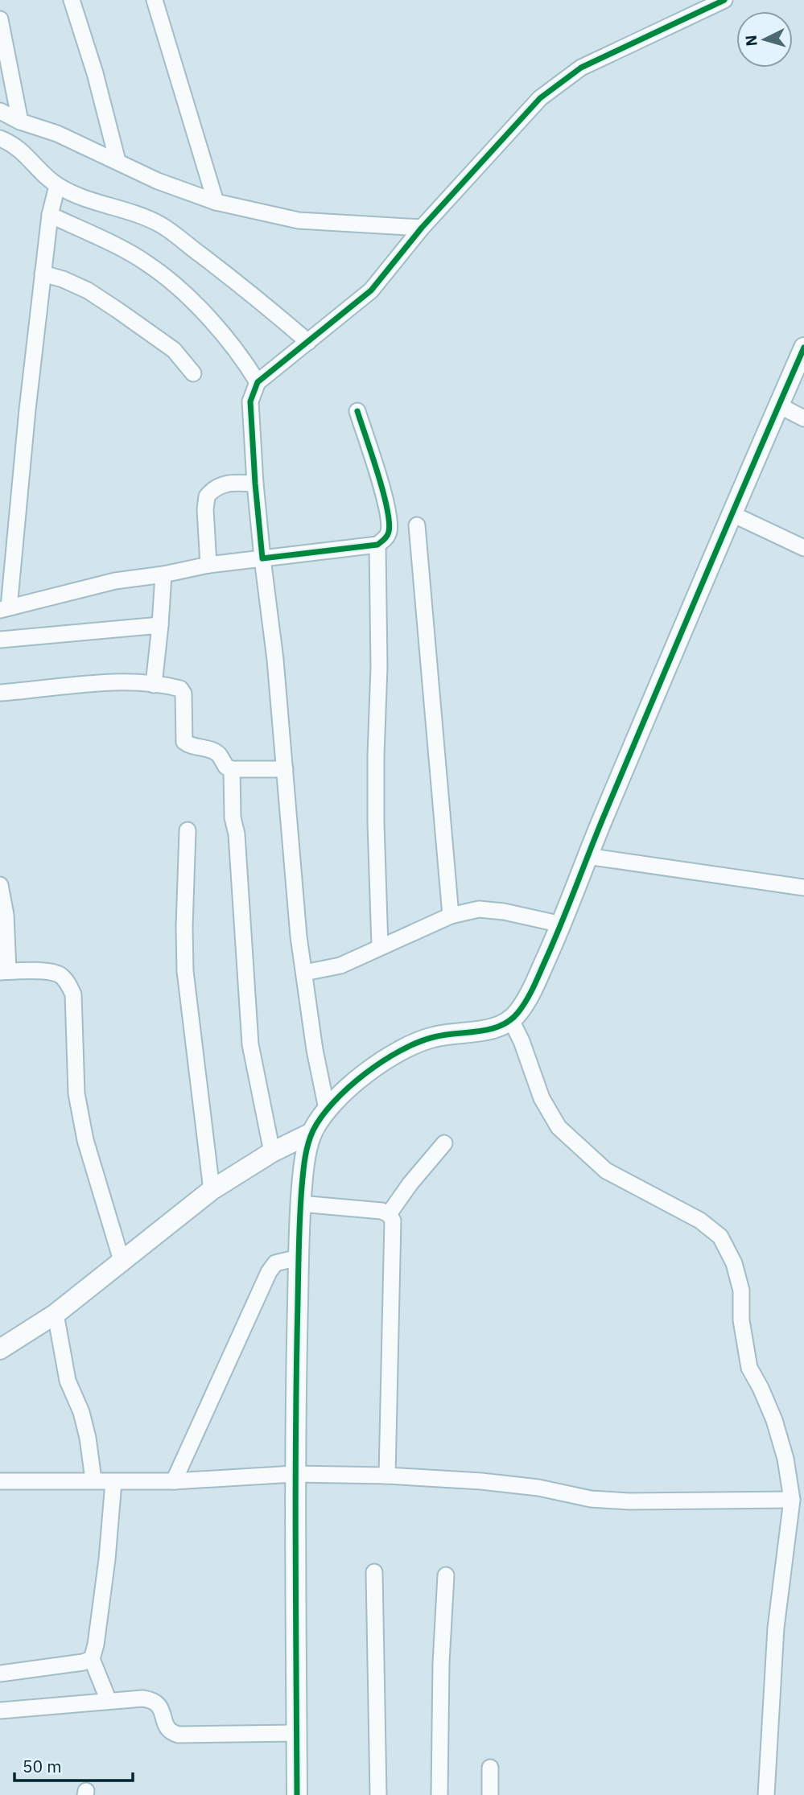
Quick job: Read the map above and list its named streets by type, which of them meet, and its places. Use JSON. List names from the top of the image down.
{
  "scale_bar": "50 m",
  "north": "left"
}
